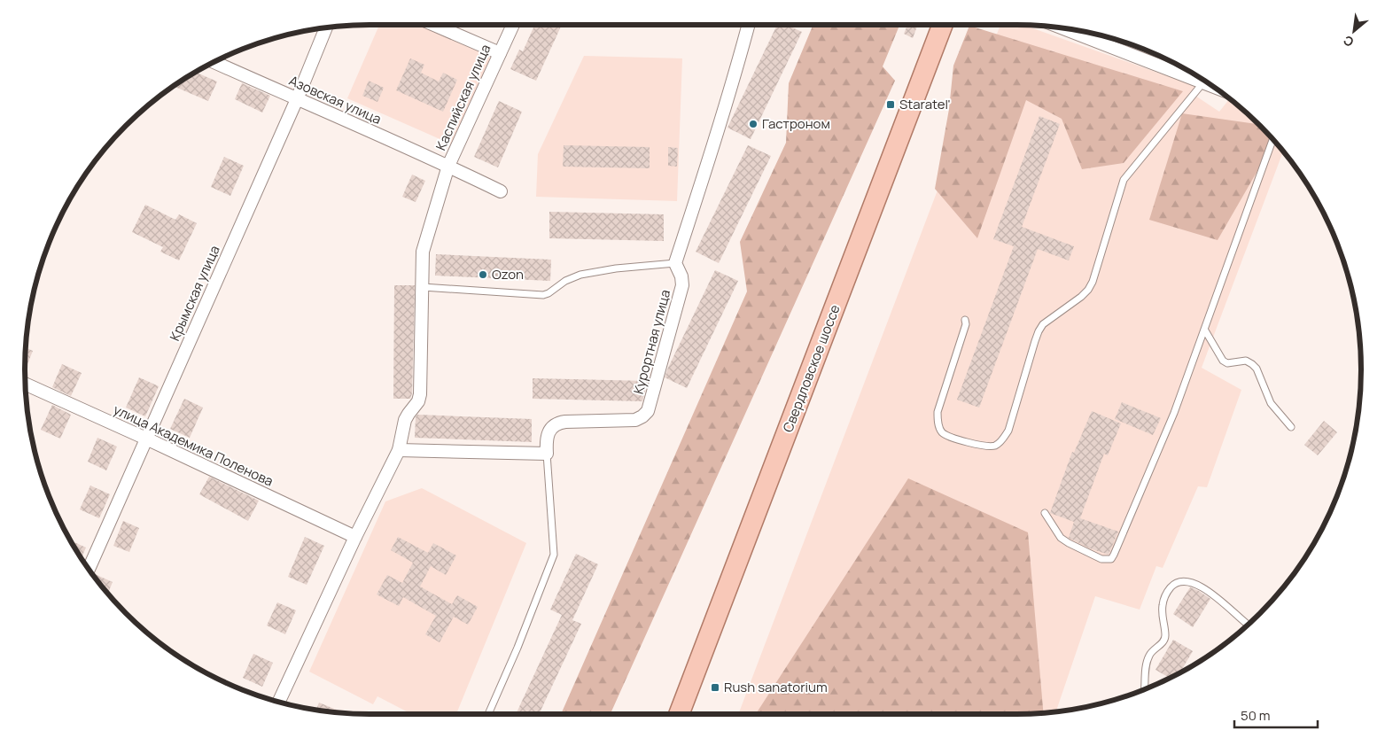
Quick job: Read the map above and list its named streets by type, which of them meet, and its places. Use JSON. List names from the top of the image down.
{
  "streets": {
    "main road": ["Свердловское шоссе"],
    "street": [
      "Каспийская улица",
      "Азовская улица",
      "Крымская улица",
      "Курортная улица",
      "улица Академика Поленова"
    ]
  },
  "crossings": [
    ["Каспийская улица", "Азовская улица"],
    ["Каспийская улица", "улица Академика Поленова"],
    ["Азовская улица", "Крымская улица"],
    ["Крымская улица", "улица Академика Поленова"]
  ],
  "places": {
    "transit": ["Staratel'", "Rush sanatorium"],
    "other": ["Гастроном", "Ozon"]
  },
  "scale_bar": "50 m",
  "north": "bottom left"
}
